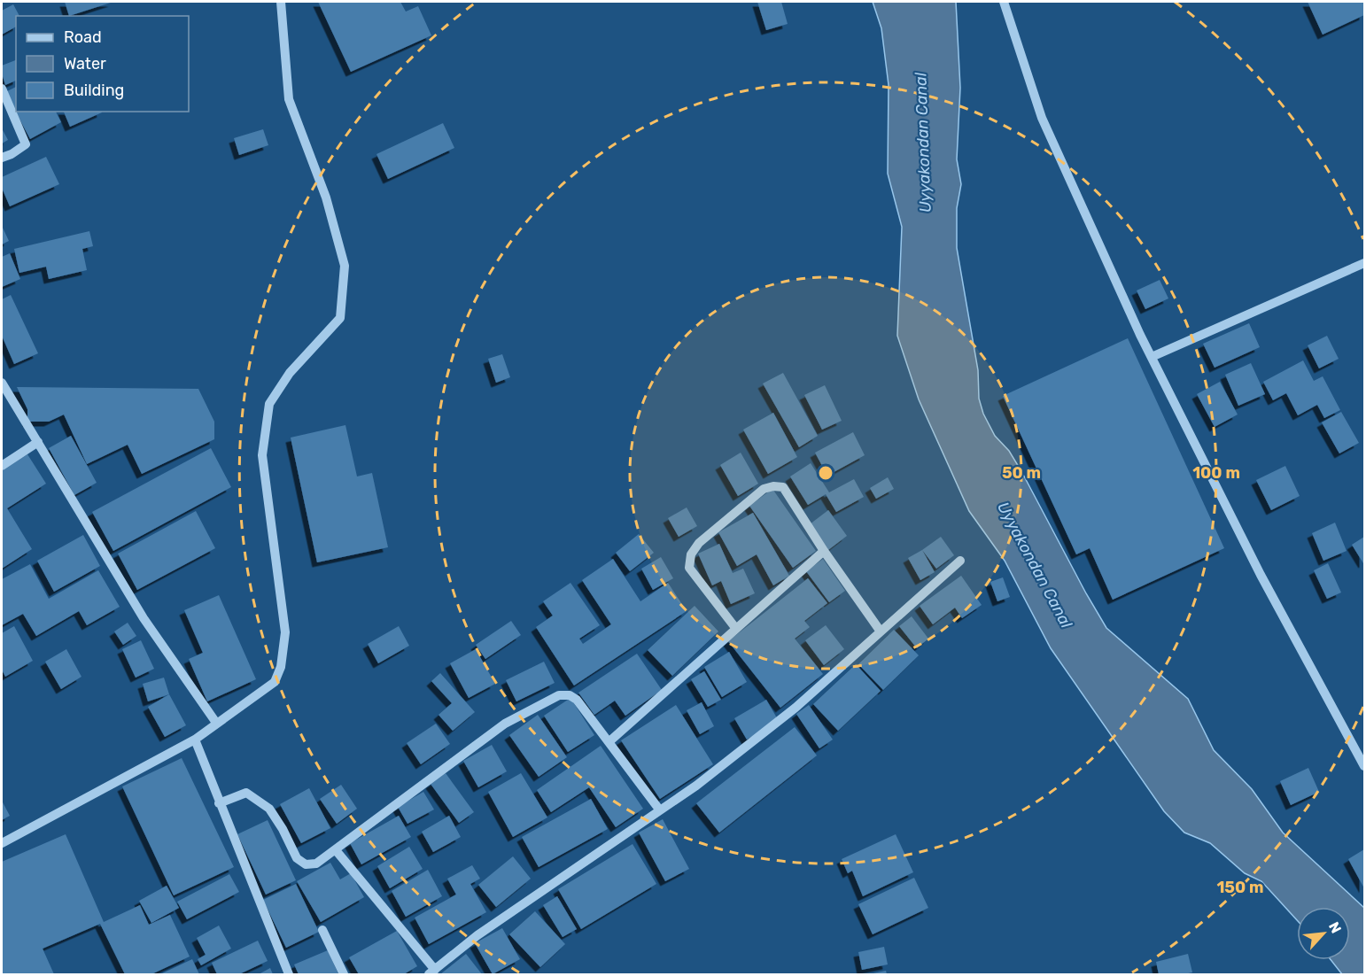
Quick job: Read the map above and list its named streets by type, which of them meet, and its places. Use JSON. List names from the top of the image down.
{
  "water": ["Uyyakondan Canal"],
  "legend": ["Road", "Water", "Building"],
  "north": "top right",
  "rings": ["50 m", "100 m", "150 m"]
}
